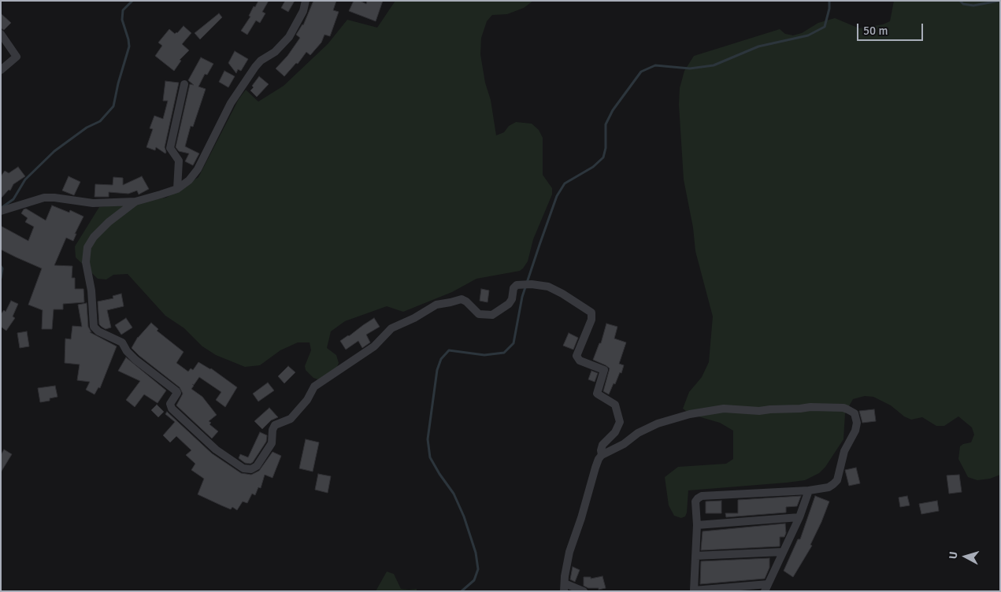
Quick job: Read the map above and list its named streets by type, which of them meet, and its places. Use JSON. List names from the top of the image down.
{
  "scale_bar": "50 m",
  "north": "left"
}
